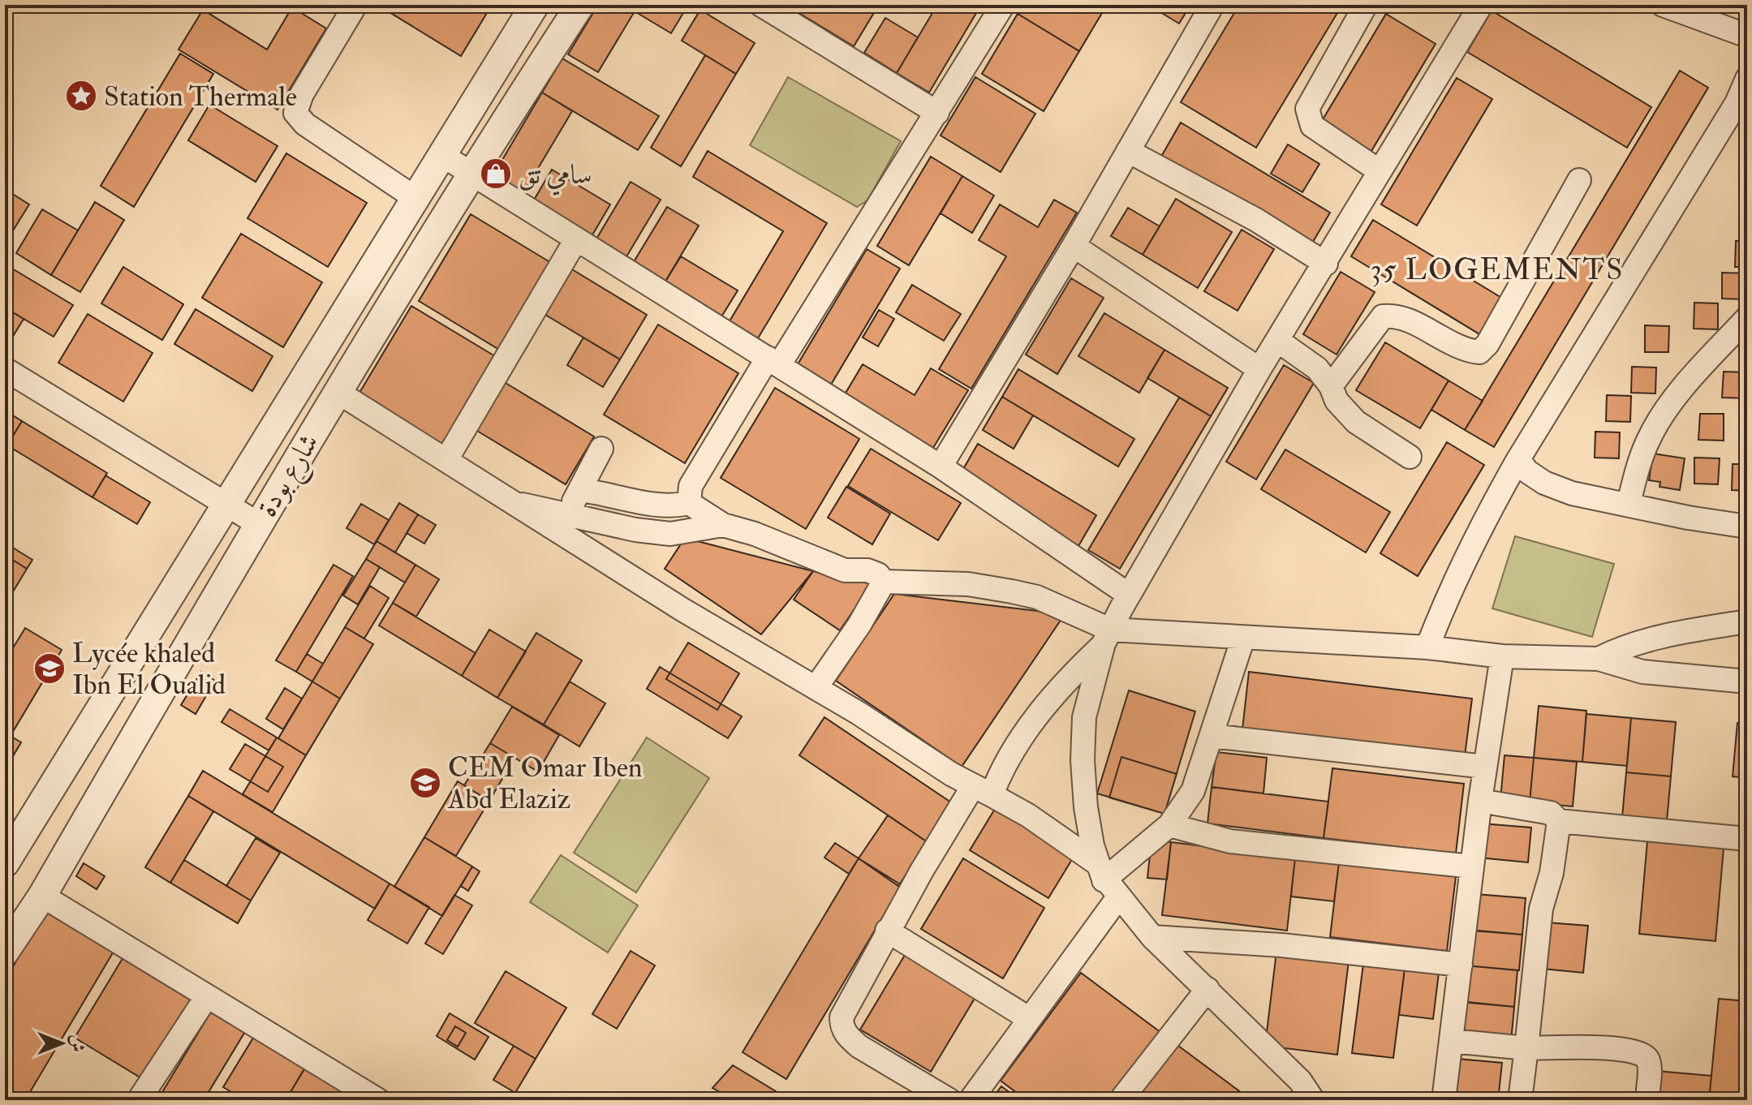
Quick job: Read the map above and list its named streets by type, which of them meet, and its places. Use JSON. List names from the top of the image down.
{
  "streets": {
    "street": ["شارع بودة"]
  },
  "districts": ["35 LOGEMENTS"],
  "places": {
    "place": ["Station Thermale"],
    "shop": ["سامي تق"],
    "school or university": ["Lycée khaled Ibn El Oualid", "CEM Omar Iben Abd Elaziz"]
  },
  "north": "right"
}
